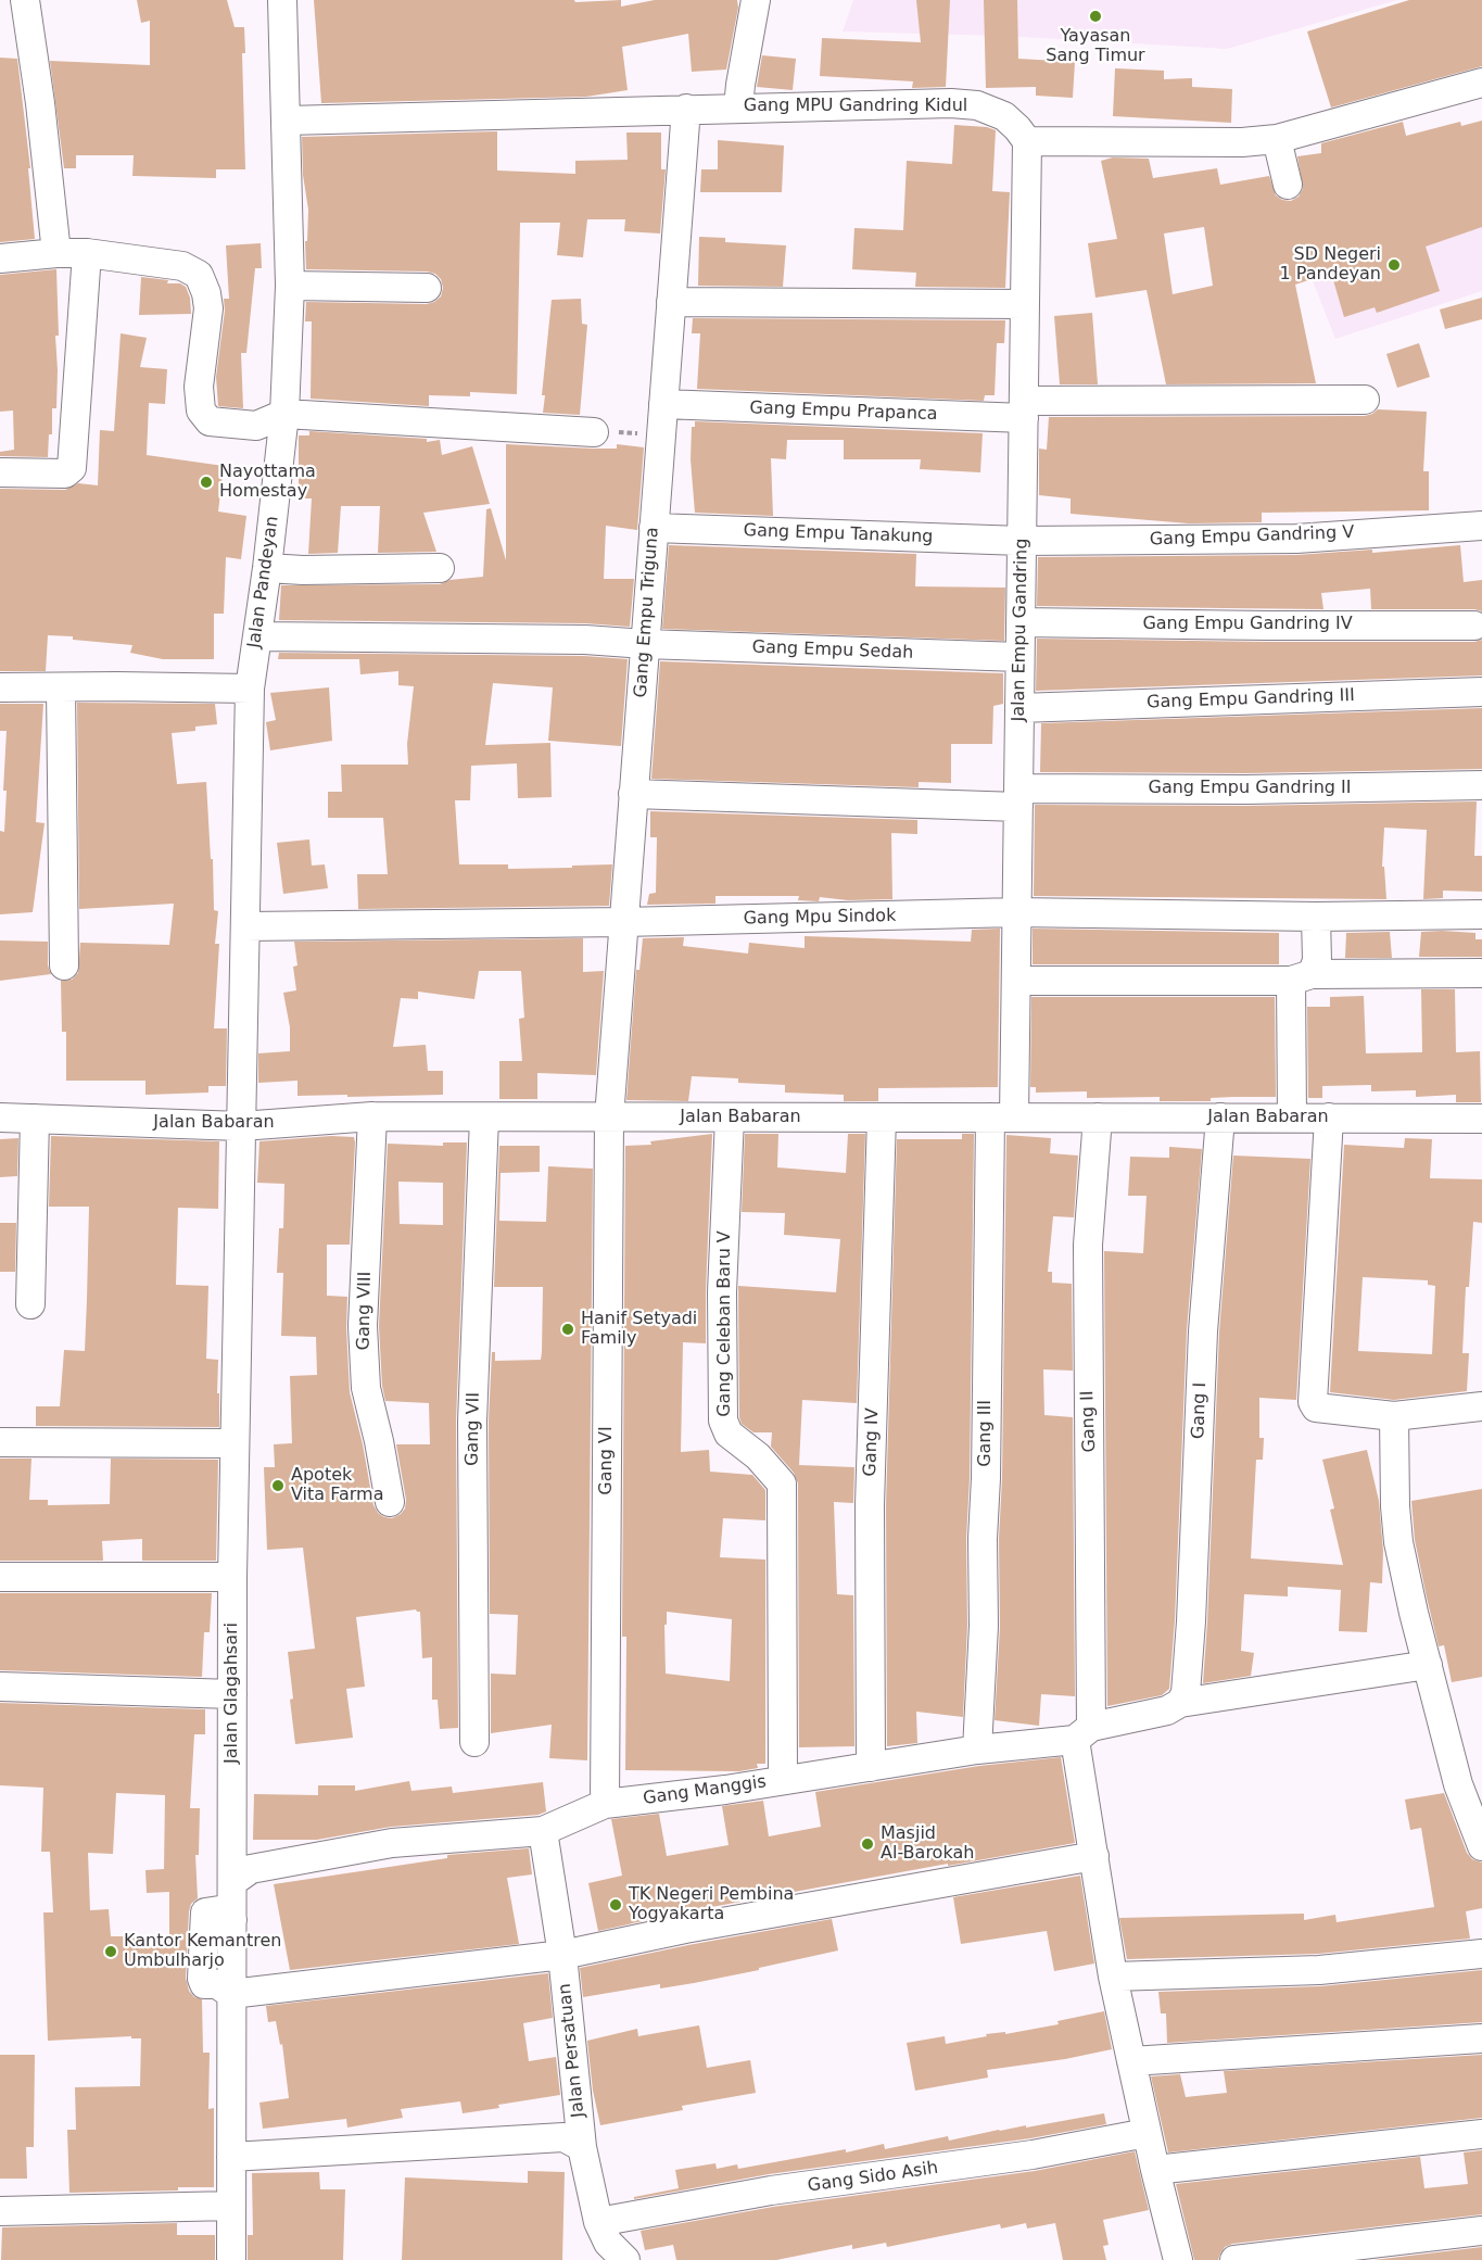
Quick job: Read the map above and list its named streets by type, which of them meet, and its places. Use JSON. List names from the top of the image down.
{
  "streets": {
    "street": [
      "Gang MPU Gandring Kidul",
      "Gang Empu Prapanca",
      "Gang Empu Tanakung",
      "Gang Empu Gandring V",
      "Jalan Pandeyan",
      "Gang Empu Triguna",
      "Gang Empu Gandring IV",
      "Jalan Empu Gandring",
      "Gang Empu Sedah",
      "Gang Empu Gandring III",
      "Gang Empu Gandring II",
      "Gang Mpu Sindok",
      "Jalan Babaran",
      "Gang VIII",
      "Gang Celeban Baru V",
      "Gang I",
      "Gang II",
      "Gang VII",
      "Gang III",
      "Gang IV",
      "Gang VI",
      "Jalan Glagahsari",
      "Gang Manggis",
      "Jalan Persatuan",
      "Gang Sido Asih"
    ]
  },
  "crossings": [
    ["Gang MPU Gandring Kidul", "Jalan Pandeyan"],
    ["Gang MPU Gandring Kidul", "Gang Empu Triguna"],
    ["Gang MPU Gandring Kidul", "Jalan Empu Gandring"],
    ["Gang Empu Prapanca", "Gang Empu Triguna"],
    ["Gang Empu Prapanca", "Jalan Empu Gandring"],
    ["Gang Empu Tanakung", "Gang Empu Gandring V"],
    ["Gang Empu Tanakung", "Gang Empu Triguna"],
    ["Gang Empu Tanakung", "Jalan Empu Gandring"],
    ["Gang Empu Gandring V", "Jalan Empu Gandring"],
    ["Jalan Pandeyan", "Gang Empu Sedah"],
    ["Jalan Pandeyan", "Gang Mpu Sindok"],
    ["Jalan Pandeyan", "Jalan Babaran"],
    ["Jalan Pandeyan", "Jalan Glagahsari"],
    ["Gang Empu Triguna", "Gang Empu Sedah"],
    ["Gang Empu Triguna", "Gang Empu Gandring II"],
    ["Gang Empu Triguna", "Gang Mpu Sindok"],
    ["Gang Empu Triguna", "Jalan Babaran"],
    ["Gang Empu Triguna", "Gang VI"],
    ["Gang Empu Gandring IV", "Jalan Empu Gandring"],
    ["Jalan Empu Gandring", "Gang Empu Sedah"],
    ["Jalan Empu Gandring", "Gang Empu Gandring III"],
    ["Jalan Empu Gandring", "Gang Empu Gandring II"],
    ["Jalan Empu Gandring", "Gang Mpu Sindok"],
    ["Jalan Empu Gandring", "Jalan Babaran"],
    ["Jalan Empu Gandring", "Gang III"],
    ["Jalan Babaran", "Gang VIII"],
    ["Jalan Babaran", "Gang Celeban Baru V"],
    ["Jalan Babaran", "Gang I"],
    ["Jalan Babaran", "Gang II"],
    ["Jalan Babaran", "Gang VII"],
    ["Jalan Babaran", "Gang III"],
    ["Jalan Babaran", "Gang IV"],
    ["Jalan Babaran", "Gang VI"],
    ["Jalan Babaran", "Jalan Glagahsari"],
    ["Gang Celeban Baru V", "Gang Manggis"],
    ["Gang I", "Gang Manggis"],
    ["Gang II", "Gang Manggis"],
    ["Gang II", "Gang Sido Asih"],
    ["Gang III", "Gang Manggis"],
    ["Gang IV", "Gang Manggis"],
    ["Gang VI", "Gang Manggis"],
    ["Jalan Glagahsari", "Gang Manggis"],
    ["Gang Manggis", "Jalan Persatuan"],
    ["Jalan Persatuan", "Gang Sido Asih"]
  ],
  "places": [
    "Yayasan Sang Timur",
    "SD Negeri 1 Pandeyan",
    "Nayottama Homestay",
    "Hanif Setyadi Family",
    "Apotek Vita Farma",
    "Masjid Al-Barokah",
    "TK Negeri Pembina Yogyakarta",
    "Kantor Kemantren Umbulharjo"
  ]
}
